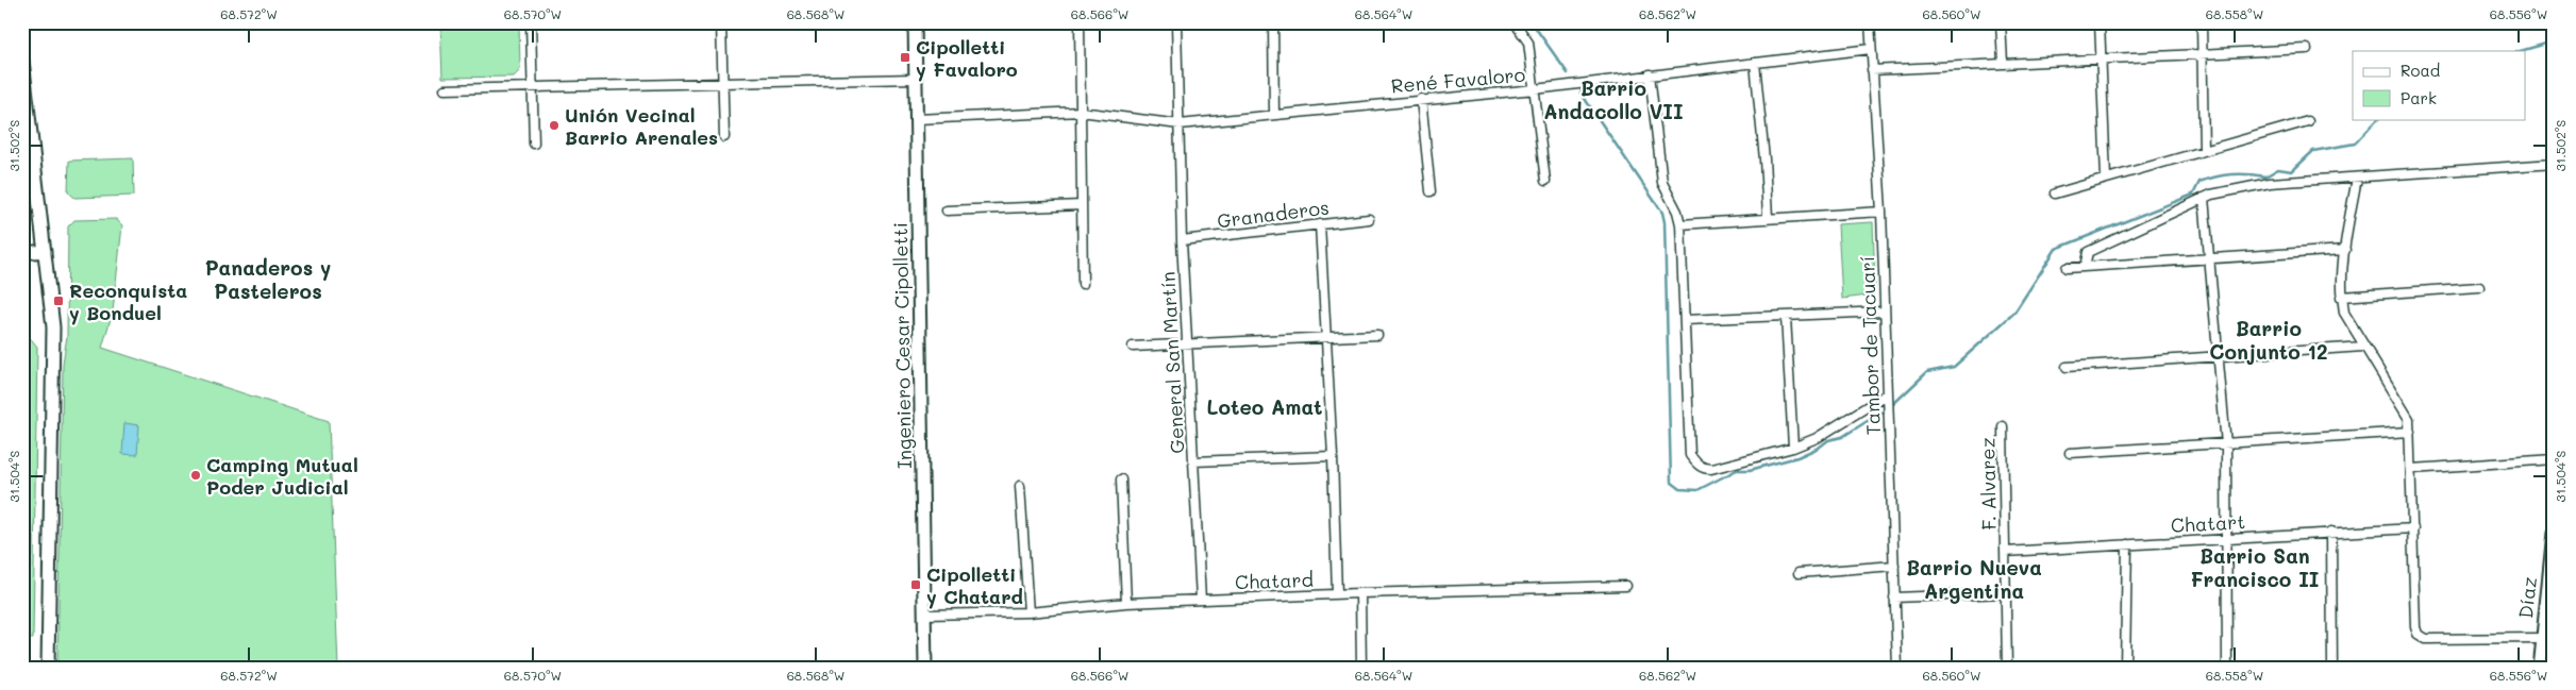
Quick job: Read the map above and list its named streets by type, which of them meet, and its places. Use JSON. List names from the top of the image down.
{
  "streets": {
    "street": [
      "René Favaloro",
      "Granaderos",
      "Ingeniero Cesar Cipolletti",
      "Tambor de Tacuarí",
      "General San Martín",
      "F. Alvarez",
      "Chatart",
      "Chatard",
      "Díaz"
    ]
  },
  "crossings": [
    ["René Favaloro", "Ingeniero Cesar Cipolletti"],
    ["René Favaloro", "Tambor de Tacuarí"],
    ["René Favaloro", "General San Martín"],
    ["Granaderos", "General San Martín"],
    ["Ingeniero Cesar Cipolletti", "Chatard"],
    ["General San Martín", "Chatard"],
    ["F. Alvarez", "Chatart"]
  ],
  "districts": [
    "Barrio Andacollo VII",
    "Panaderos y Pasteleros",
    "Barrio Conjunto 12",
    "Loteo Amat",
    "Barrio San Francisco II",
    "Barrio Nueva Argentina"
  ],
  "places": {
    "transit": ["Cipolletti y Favaloro", "Reconquista y Bonduel", "Cipolletti y Chatard"],
    "other": ["Unión Vecinal Barrio Arenales", "Camping Mutual Poder Judicial"]
  },
  "legend": ["Road", "Park"],
  "coordinates": [
    "68.572°W",
    "68.570°W",
    "68.568°W",
    "68.566°W",
    "68.564°W",
    "68.562°W",
    "68.560°W",
    "68.558°W",
    "68.556°W",
    "31.502°S",
    "31.504°S"
  ]
}
